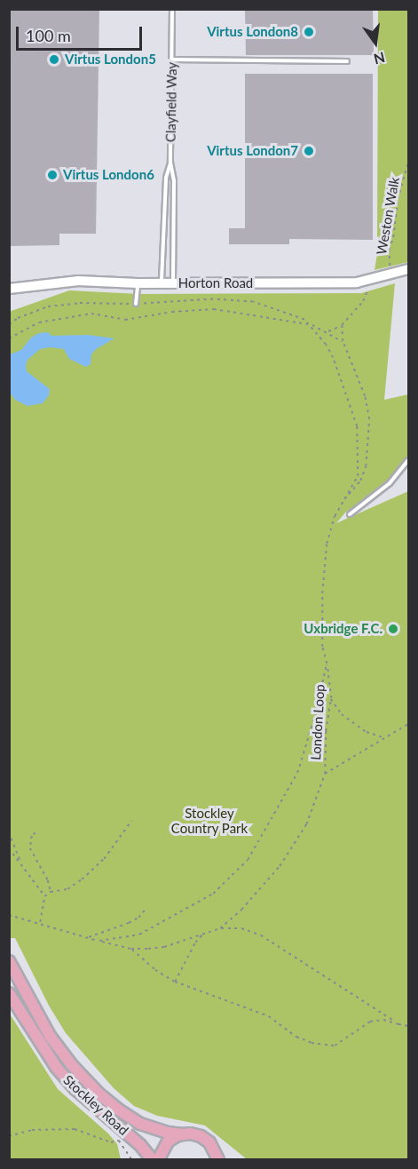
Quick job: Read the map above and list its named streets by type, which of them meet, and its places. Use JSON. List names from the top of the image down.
{
  "streets": {
    "main road": ["Stockley Road"],
    "street": ["Horton Road"],
    "lane": ["Clayfield Way"],
    "path": ["Weston Walk", "London Loop"]
  },
  "crossings": [
    ["Weston Walk", "Horton Road"]
  ],
  "parks": ["Stockley Country Park"],
  "places": [
    "Virtus London8",
    "Virtus London5",
    "Virtus London7",
    "Virtus London6",
    "Uxbridge F.C."
  ],
  "scale_bar": "100 m",
  "north": "bottom"
}
